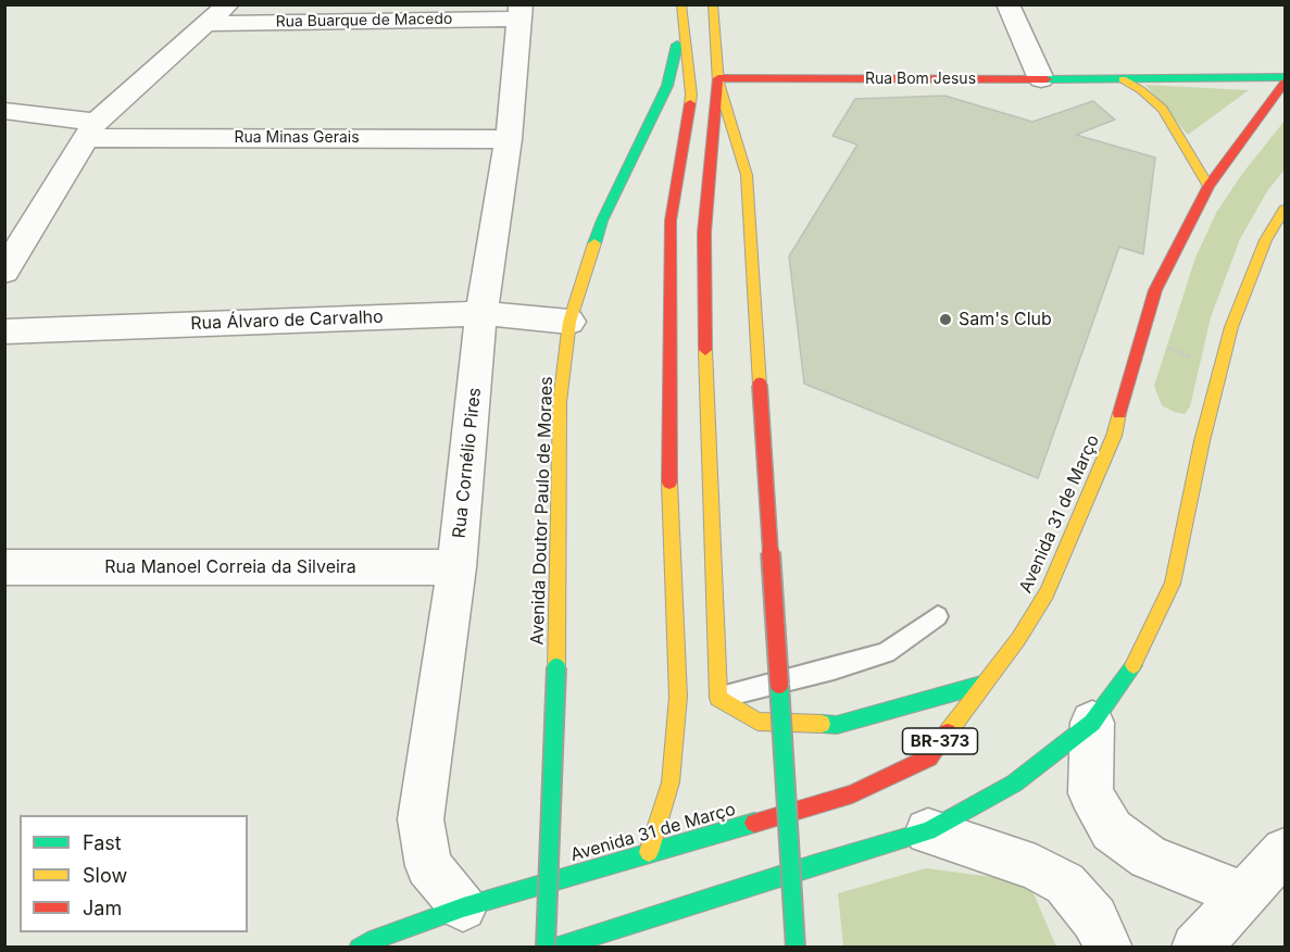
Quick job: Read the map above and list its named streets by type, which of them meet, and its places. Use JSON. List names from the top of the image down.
{
  "streets": {
    "main road": [
      "Rua Bom Jesus",
      "Avenida Doutor Paulo de Moraes",
      "Avenida 31 de Março",
      "BR-373"
    ],
    "street": [
      "Rua Buarque de Macedo",
      "Rua Minas Gerais",
      "Rua Álvaro de Carvalho",
      "Rua Cornélio Pires",
      "Rua Manoel Correia da Silveira"
    ]
  },
  "crossings": [
    ["Rua Buarque de Macedo", "Rua Cornélio Pires"],
    ["Rua Minas Gerais", "Rua Cornélio Pires"],
    ["Rua Álvaro de Carvalho", "Rua Cornélio Pires"],
    ["Rua Álvaro de Carvalho", "Avenida Doutor Paulo de Moraes"],
    ["Rua Cornélio Pires", "Avenida 31 de Março"],
    ["Rua Cornélio Pires", "Rua Manoel Correia da Silveira"],
    ["Avenida Doutor Paulo de Moraes", "Avenida 31 de Março"]
  ],
  "places": ["Sam's Club"],
  "legend": ["Fast", "Slow", "Jam"]
}
